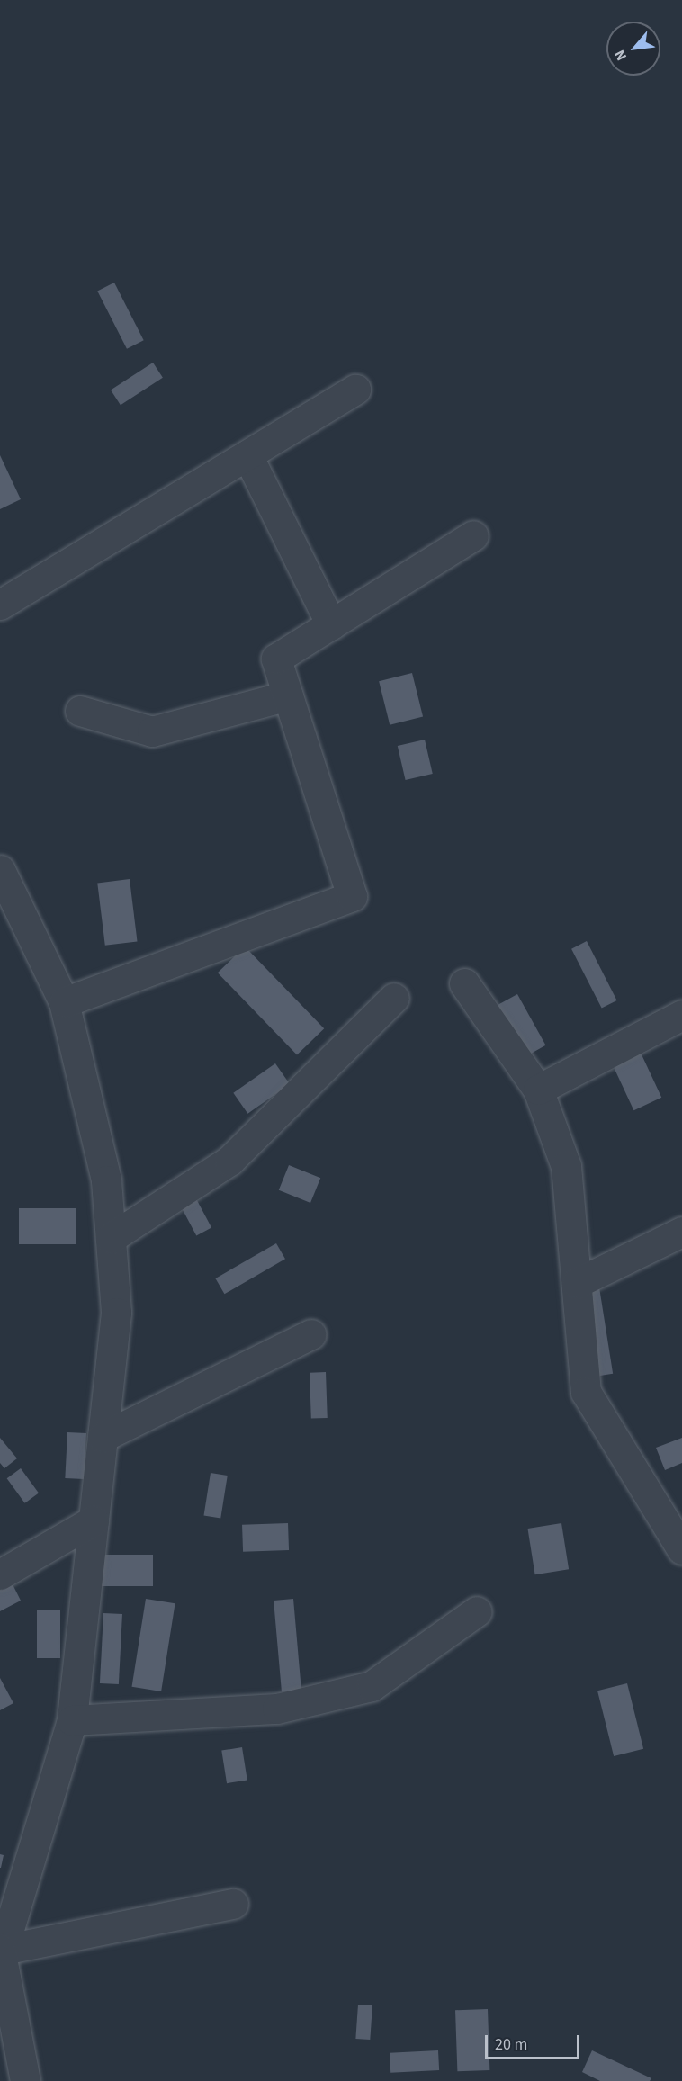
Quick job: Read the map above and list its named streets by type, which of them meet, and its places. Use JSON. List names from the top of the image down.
{
  "scale_bar": "20 m",
  "north": "bottom left"
}
